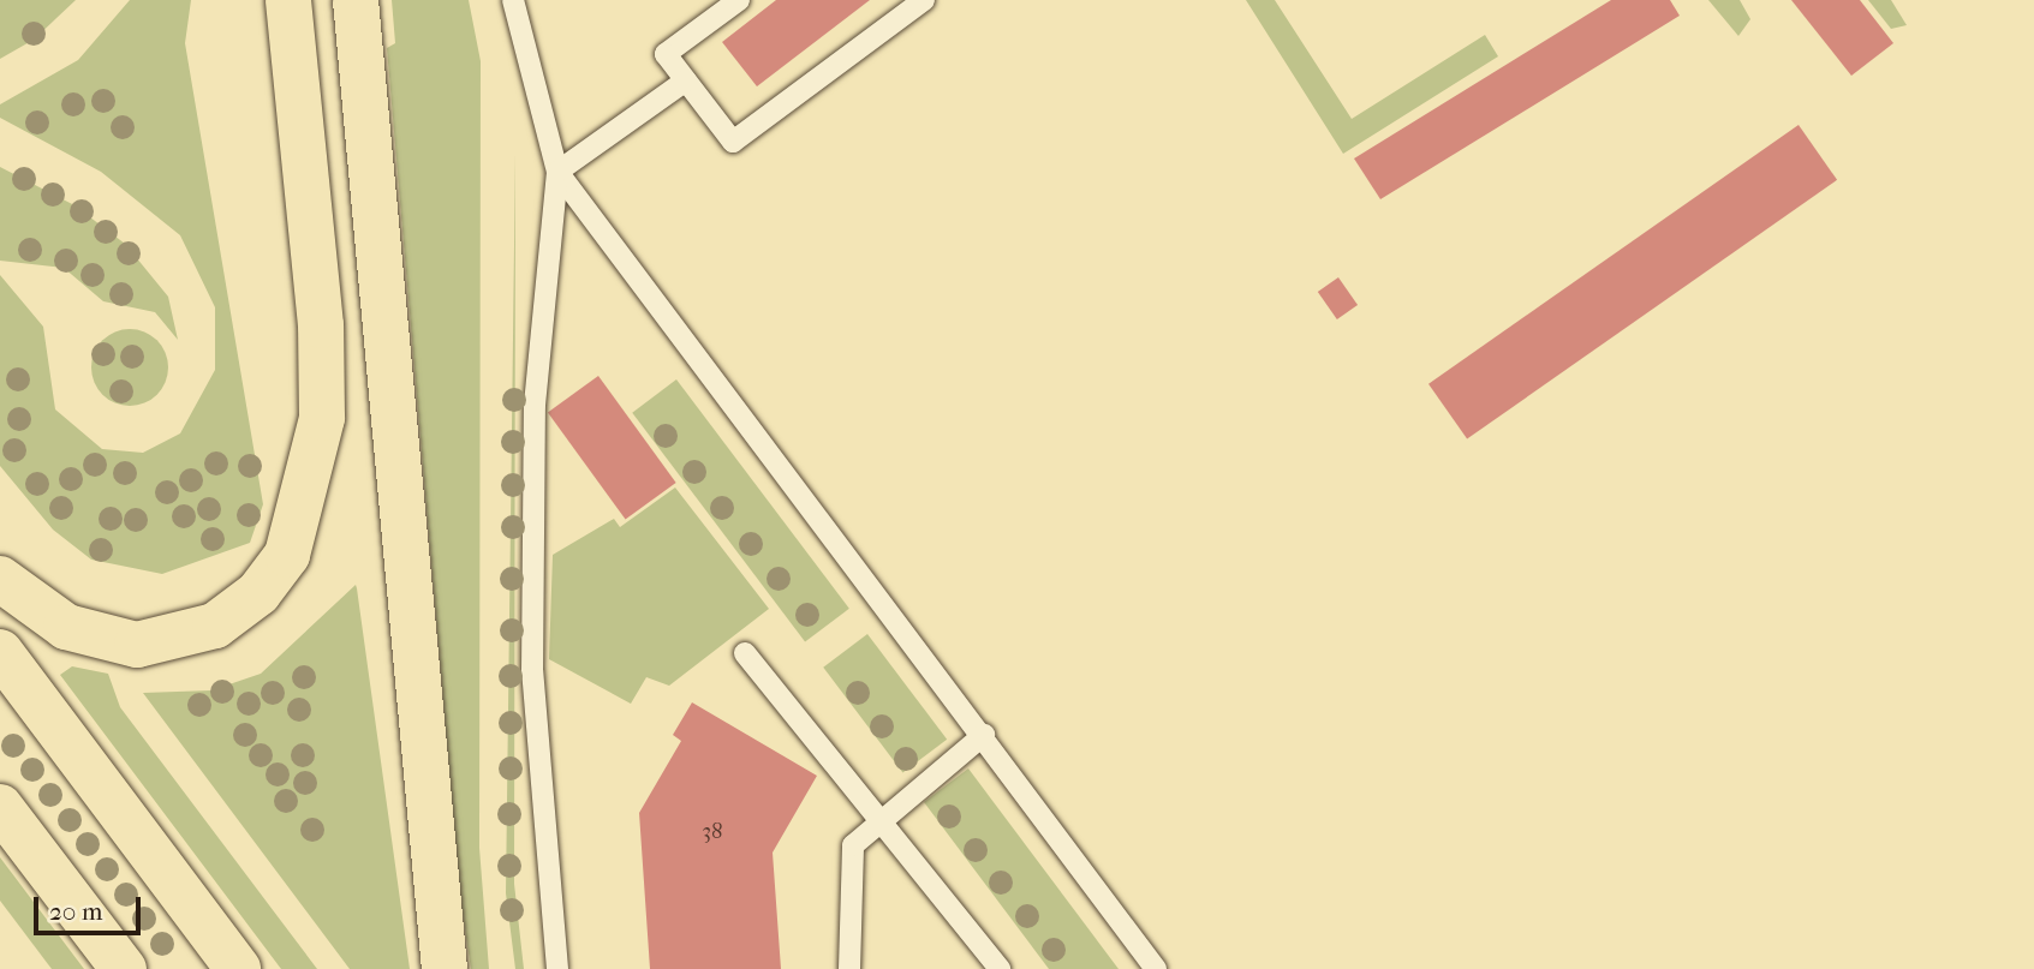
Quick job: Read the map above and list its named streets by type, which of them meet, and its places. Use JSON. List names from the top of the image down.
{
  "house_numbers": ["38"],
  "scale_bar": "20 m"
}
